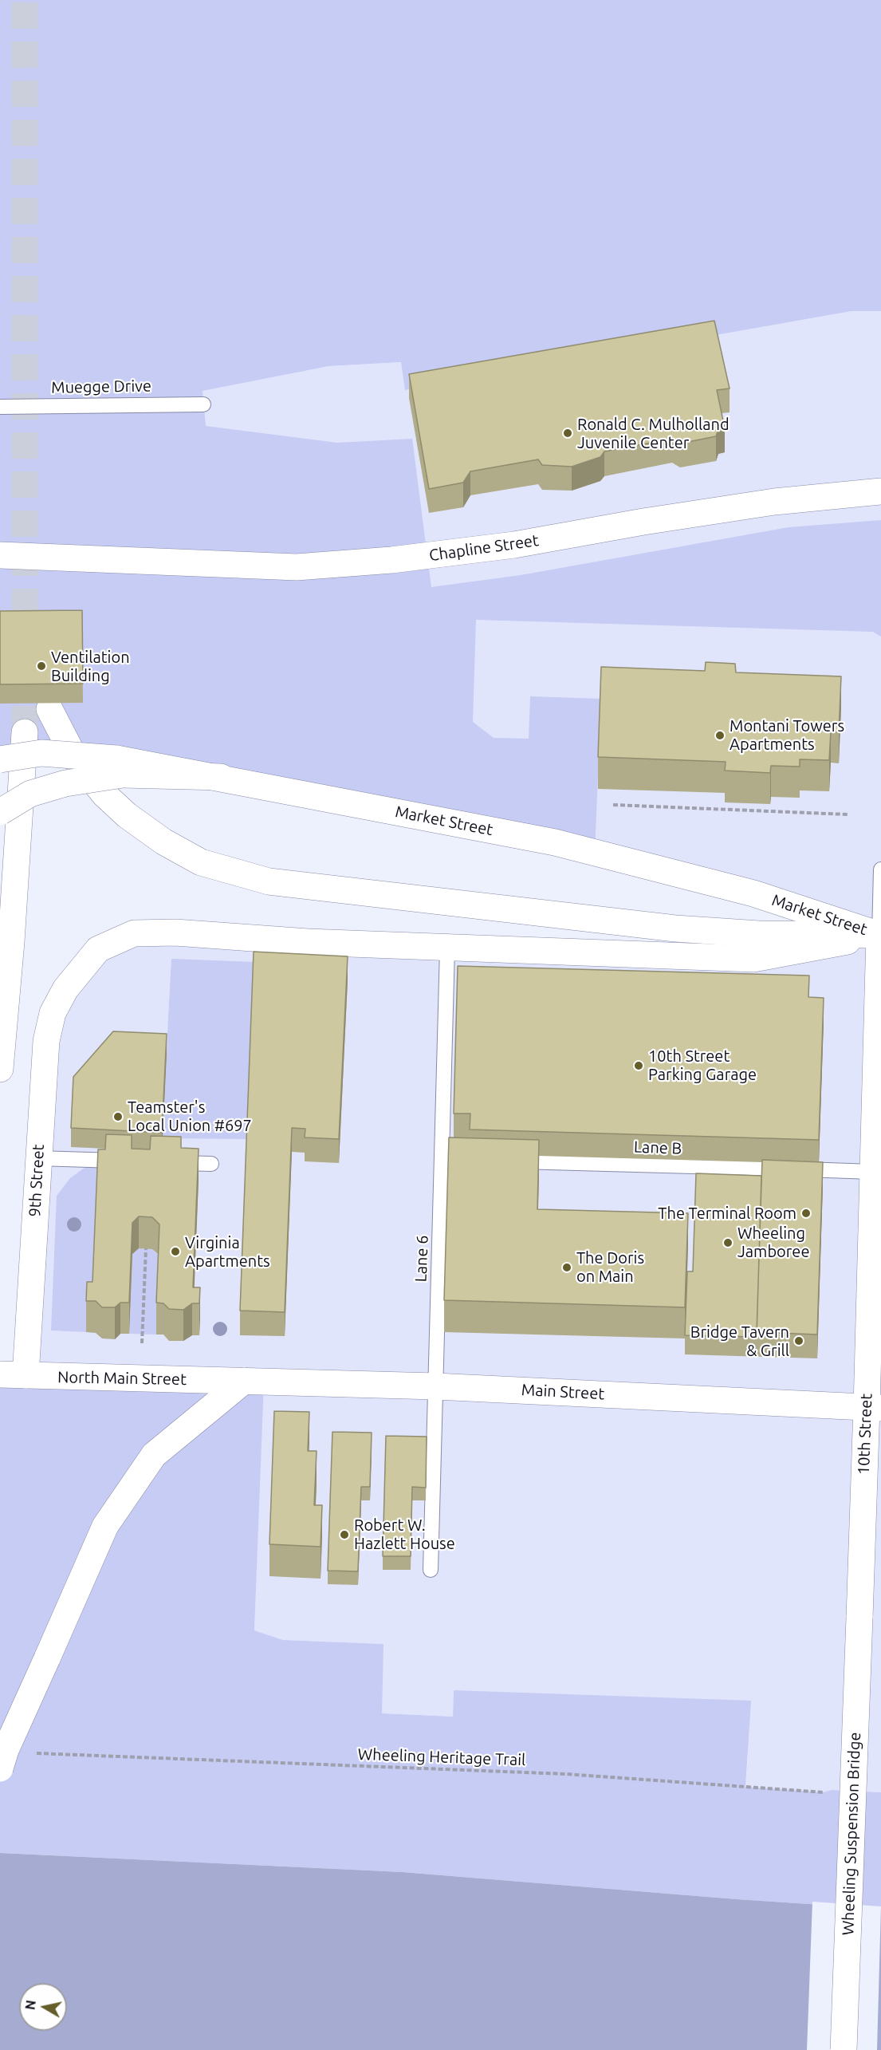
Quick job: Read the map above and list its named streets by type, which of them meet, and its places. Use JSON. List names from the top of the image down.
{
  "streets": {
    "main road": [
      "Chapline Street",
      "Market Street",
      "9th Street",
      "North Main Street",
      "Main Street",
      "10th Street",
      "Wheeling Suspension Bridge"
    ],
    "lane": ["Muegge Drive", "Lane B", "Lane 6"],
    "path": ["Wheeling Heritage Trail"]
  },
  "crossings": [
    ["Market Street", "9th Street"],
    ["Market Street", "Lane 6"],
    ["Market Street", "10th Street"],
    ["Lane B", "10th Street"],
    ["9th Street", "North Main Street"],
    ["Lane 6", "Main Street"],
    ["North Main Street", "Main Street"],
    ["Main Street", "10th Street"],
    ["10th Street", "Wheeling Suspension Bridge"]
  ],
  "places": [
    "Ronald C. Mulholland Juvenile Center",
    "Ventilation Building",
    "Montani Towers Apartments",
    "10th Street Parking Garage",
    "Teamster's Local Union #697",
    "The Terminal Room",
    "Wheeling Jamboree",
    "Virginia Apartments",
    "The Doris on Main",
    "Bridge Tavern & Grill",
    "Robert W. Hazlett House"
  ],
  "north": "left"
}
